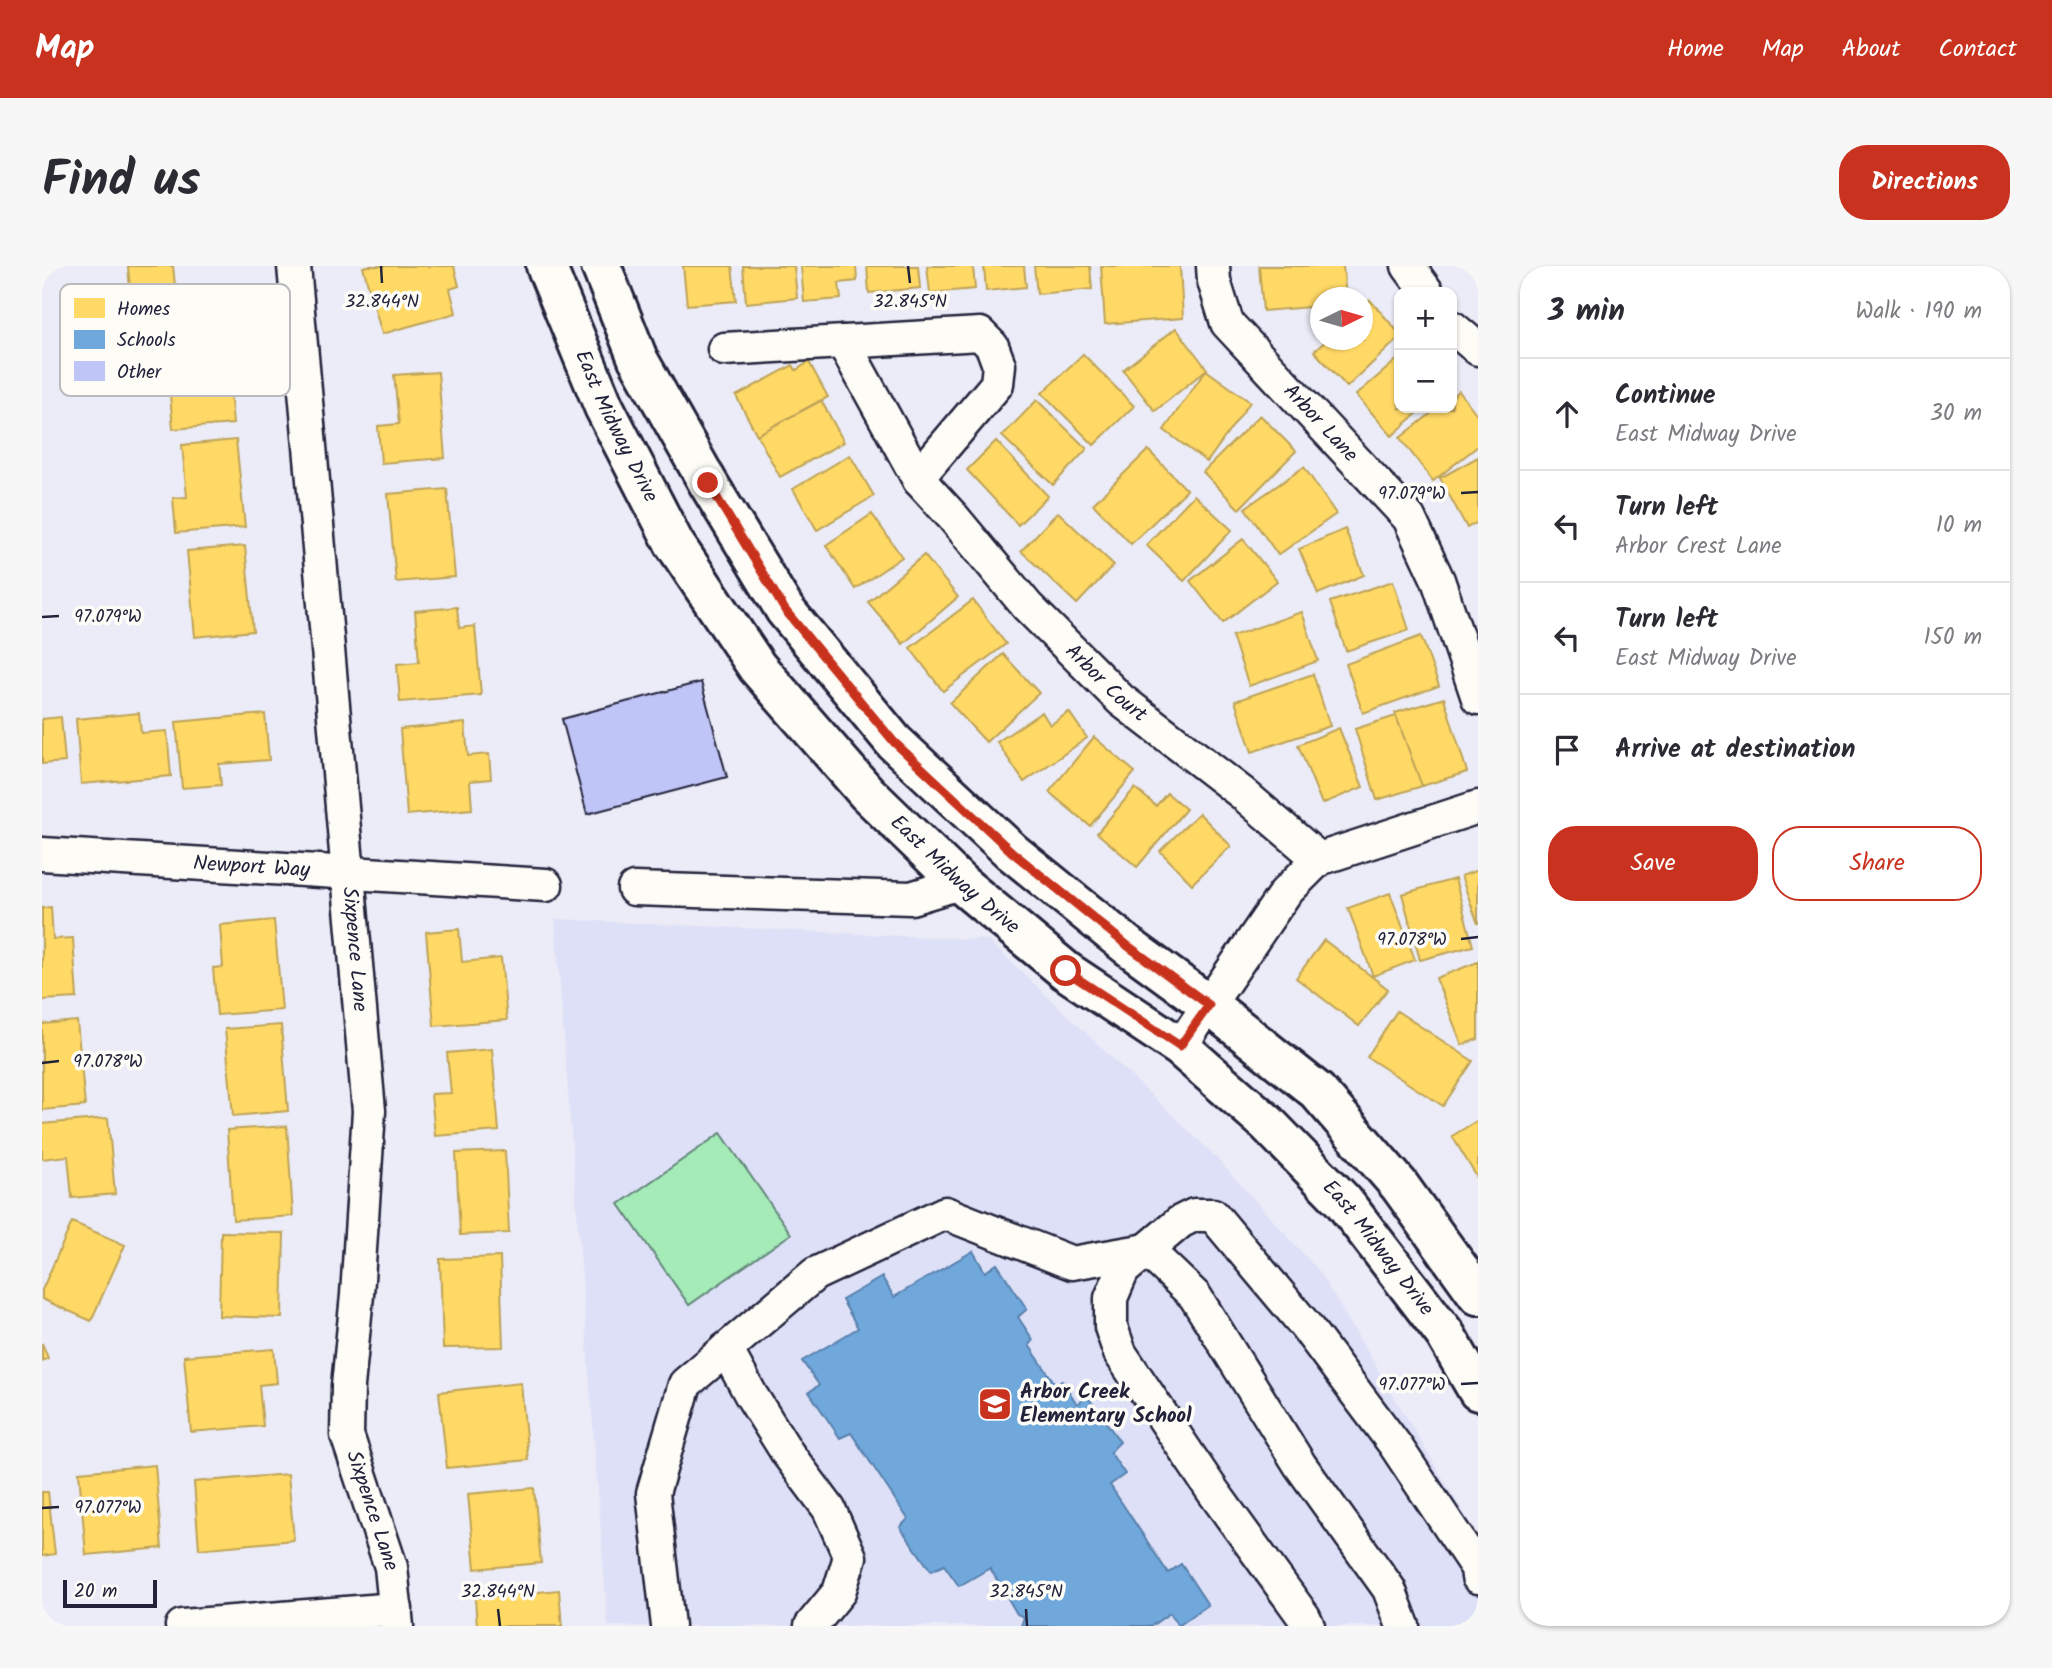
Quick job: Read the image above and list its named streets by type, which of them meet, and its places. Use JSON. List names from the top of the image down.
{
  "streets": {
    "main road": ["East Midway Drive"],
    "street": [
      "Arbor Lane",
      "Arbor Court",
      "Newport Way",
      "Sixpence Lane"
    ]
  },
  "crossings": [
    ["Newport Way", "Sixpence Lane"]
  ],
  "places": {
    "school or university": ["Arbor Creek Elementary School"]
  },
  "legend": ["Homes", "Schools", "Other"],
  "scale_bar": "20 m",
  "north": "right",
  "page": {
    "header": "Map",
    "nav": [
      "Home",
      "Map",
      "About",
      "Contact"
    ],
    "title": "Find us",
    "buttons": [
      "Directions",
      ["Save", "Share"]
    ],
    "heading": ["3 min", "Walk · 190 m"],
    "map_buttons": ["+", "−"],
    "list": [
      ["Continue", "East Midway Drive", "30 m"],
      ["Turn left", "Arbor Crest Lane", "10 m"],
      ["Turn left", "East Midway Drive", "150 m"],
      "Arrive at destination"
    ],
    "scale": "20 m"
  },
  "coordinates": [
    "32.844°N",
    "32.845°N",
    "97.079°W",
    "97.078°W",
    "97.077°W"
  ]
}
